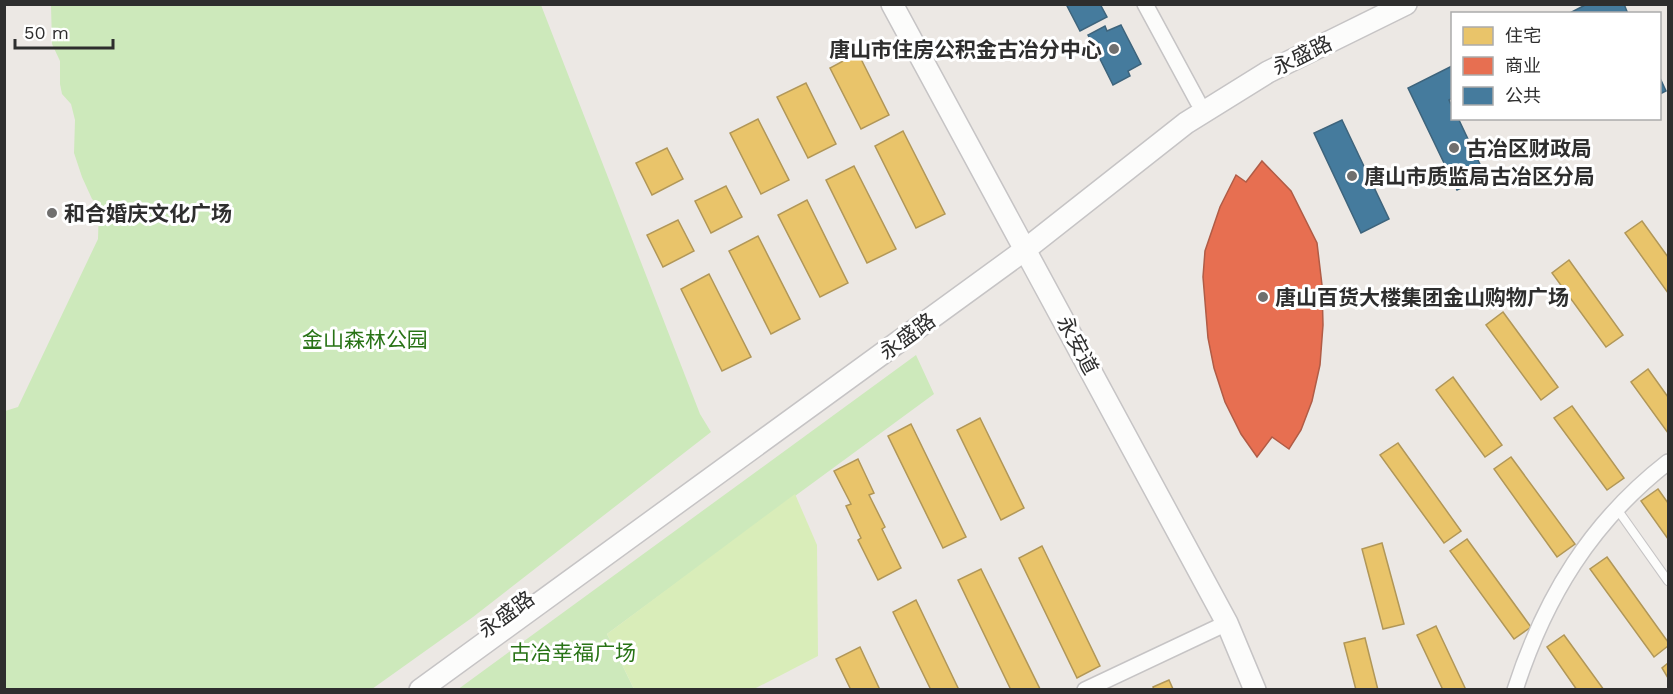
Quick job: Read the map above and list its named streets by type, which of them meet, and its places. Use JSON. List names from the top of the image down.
{
  "streets": {
    "main road": ["永盛路", "永安道"]
  },
  "crossings": [
    ["永盛路", "永安道"]
  ],
  "parks": ["金山森林公园", "古冶幸福广场"],
  "places": [
    "唐山市住房公积金古冶分中心",
    "古冶区财政局",
    "唐山市质监局古冶区分局",
    "和合婚庆文化广场",
    "唐山百货大楼集团金山购物广场"
  ],
  "legend": ["住宅", "商业", "公共"],
  "scale_bar": "50 m"
}
